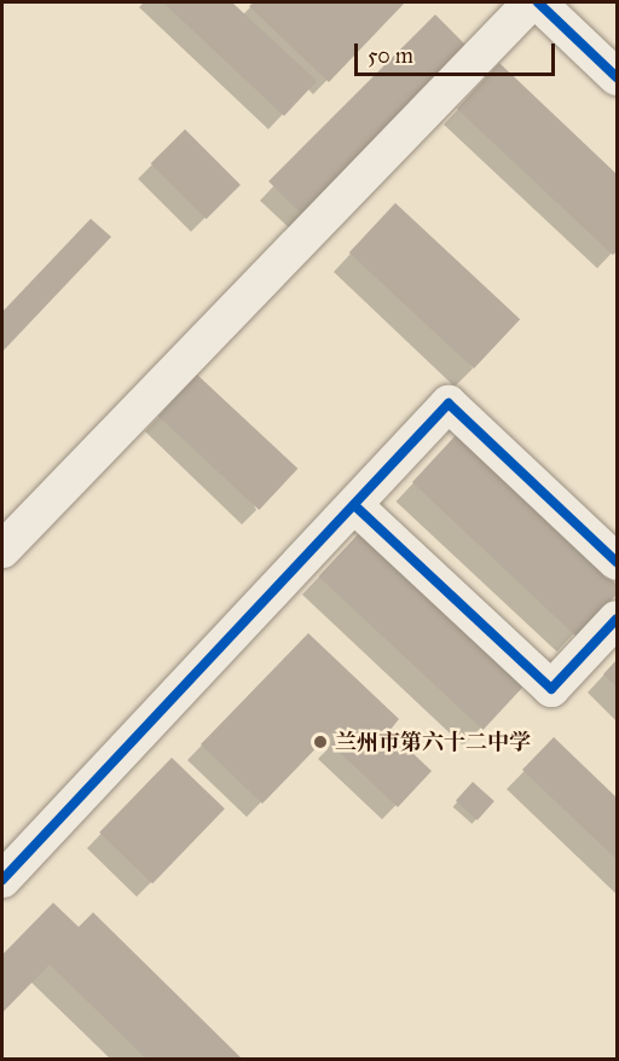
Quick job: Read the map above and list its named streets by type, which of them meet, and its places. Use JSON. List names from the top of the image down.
{
  "places": ["兰州市第六十二中学"],
  "scale_bar": "50 m"
}
